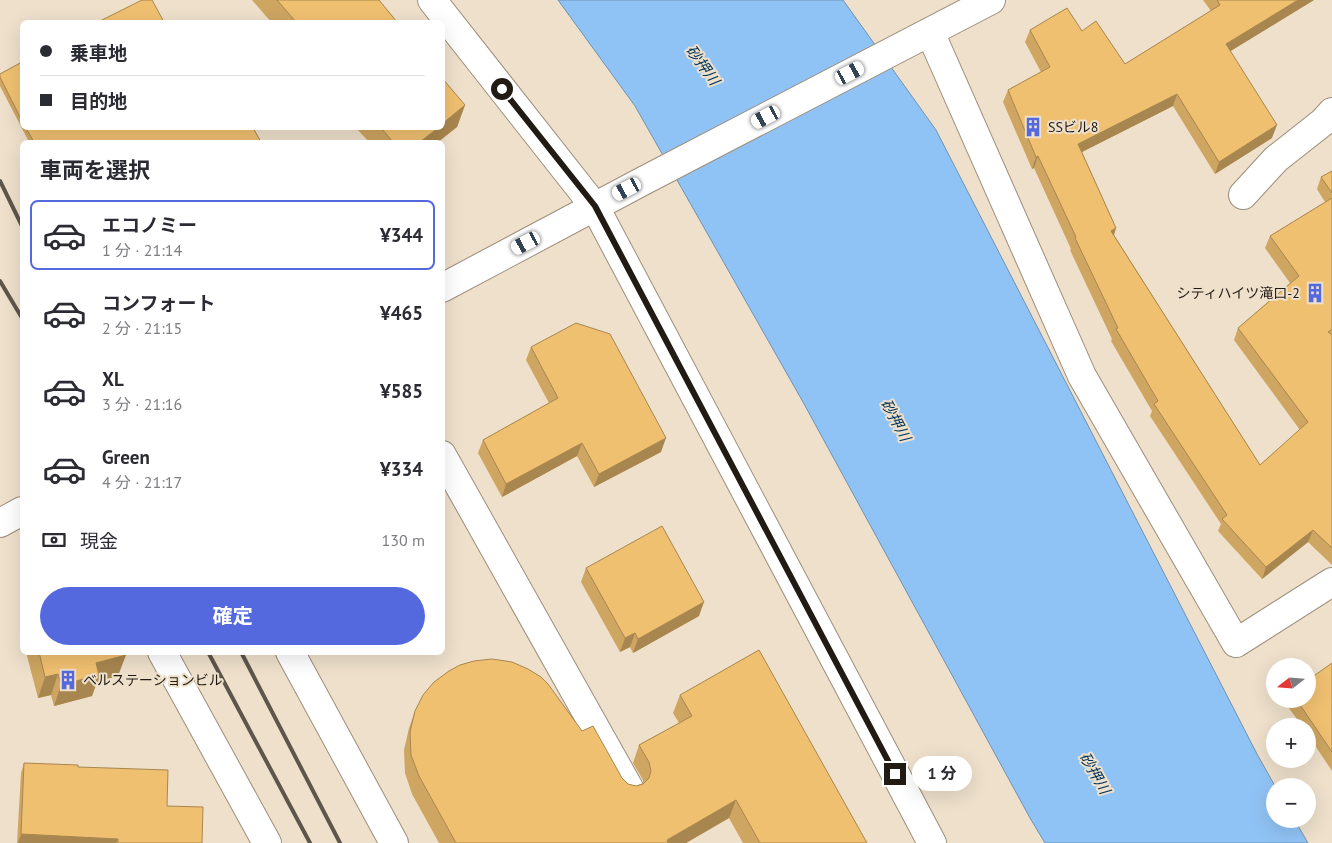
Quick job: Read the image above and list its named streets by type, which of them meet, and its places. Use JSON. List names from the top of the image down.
{
  "water": ["砂押川"],
  "places": {
    "building": ["SSビル8", "シティハイツ滝口-2", "ベルステーションビル"]
  },
  "north": "left",
  "page": {
    "banner": ["乗車地", "目的地"],
    "heading": "車両を選択",
    "list": [
      {
        "name": "エコノミー",
        "note": "1 分 · 21:14",
        "value": "¥344"
      },
      {
        "name": "コンフォート",
        "note": "2 分 · 21:15",
        "value": "¥465"
      },
      {
        "name": "XL",
        "note": "3 分 · 21:16",
        "value": "¥585"
      },
      {
        "name": "Green",
        "note": "4 分 · 21:17",
        "value": "¥334"
      }
    ],
    "pay": ["現金", "130 m"],
    "buttons": "確定",
    "map_buttons": ["+", "−"],
    "bubble": "1 分"
  }
}
